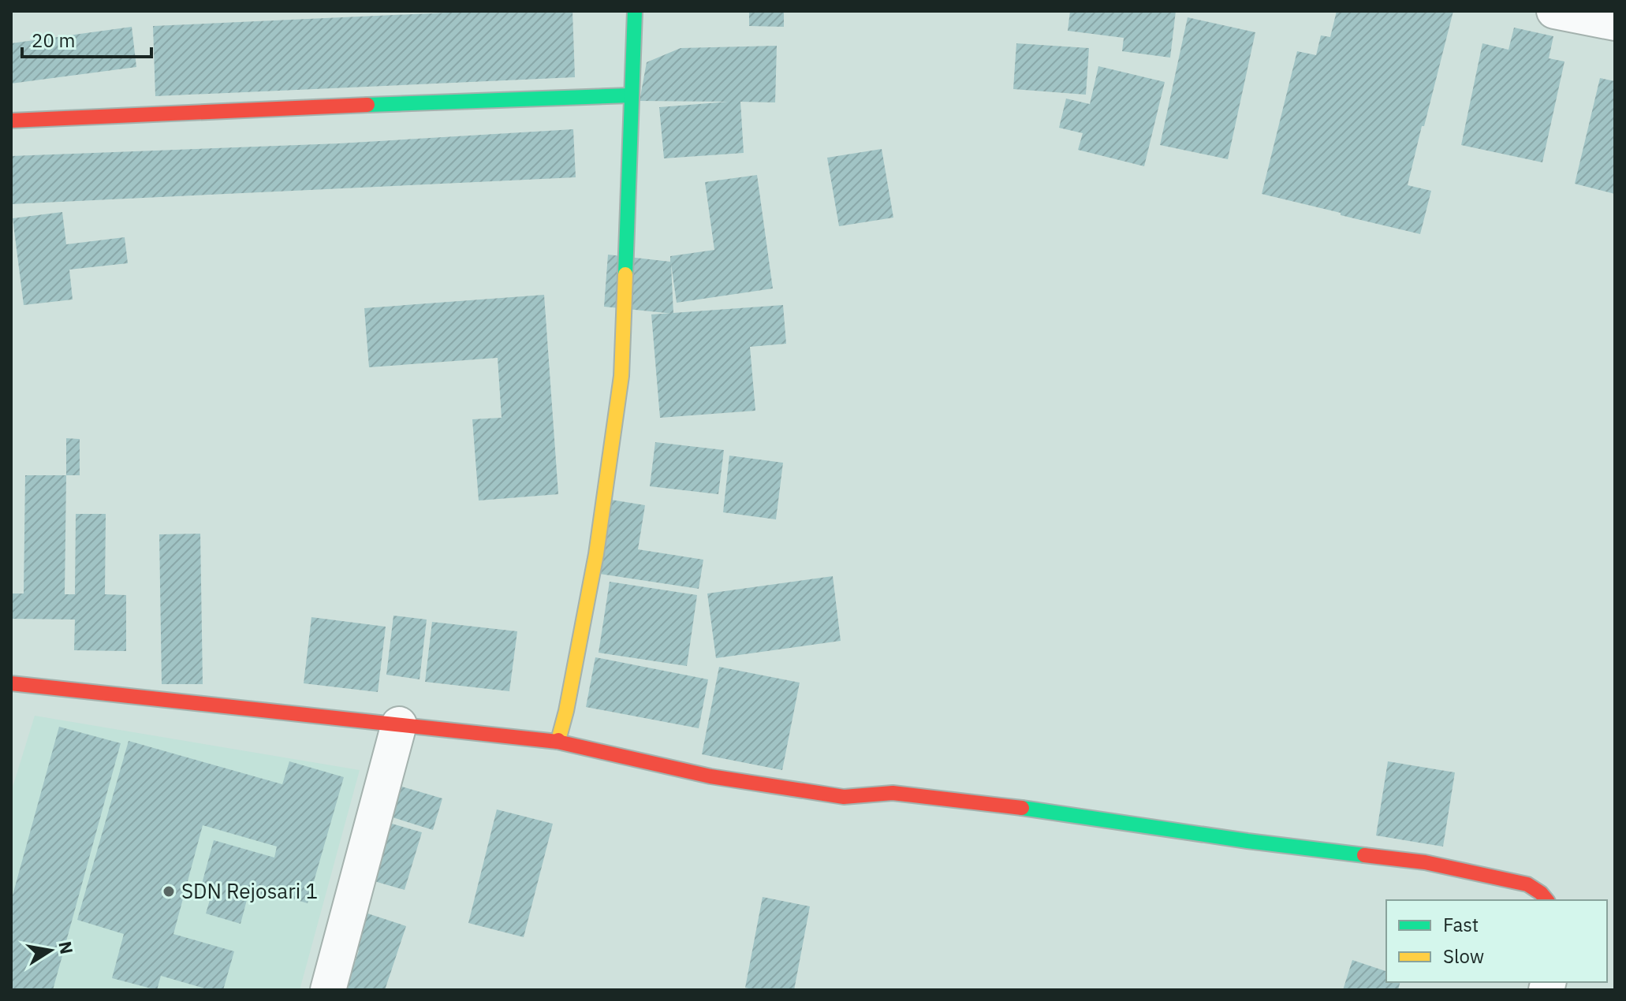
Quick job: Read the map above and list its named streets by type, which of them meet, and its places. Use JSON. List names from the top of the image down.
{
  "places": ["SDN Rejosari 1"],
  "legend": ["Fast", "Slow"],
  "scale_bar": "20 m",
  "north": "right"
}
